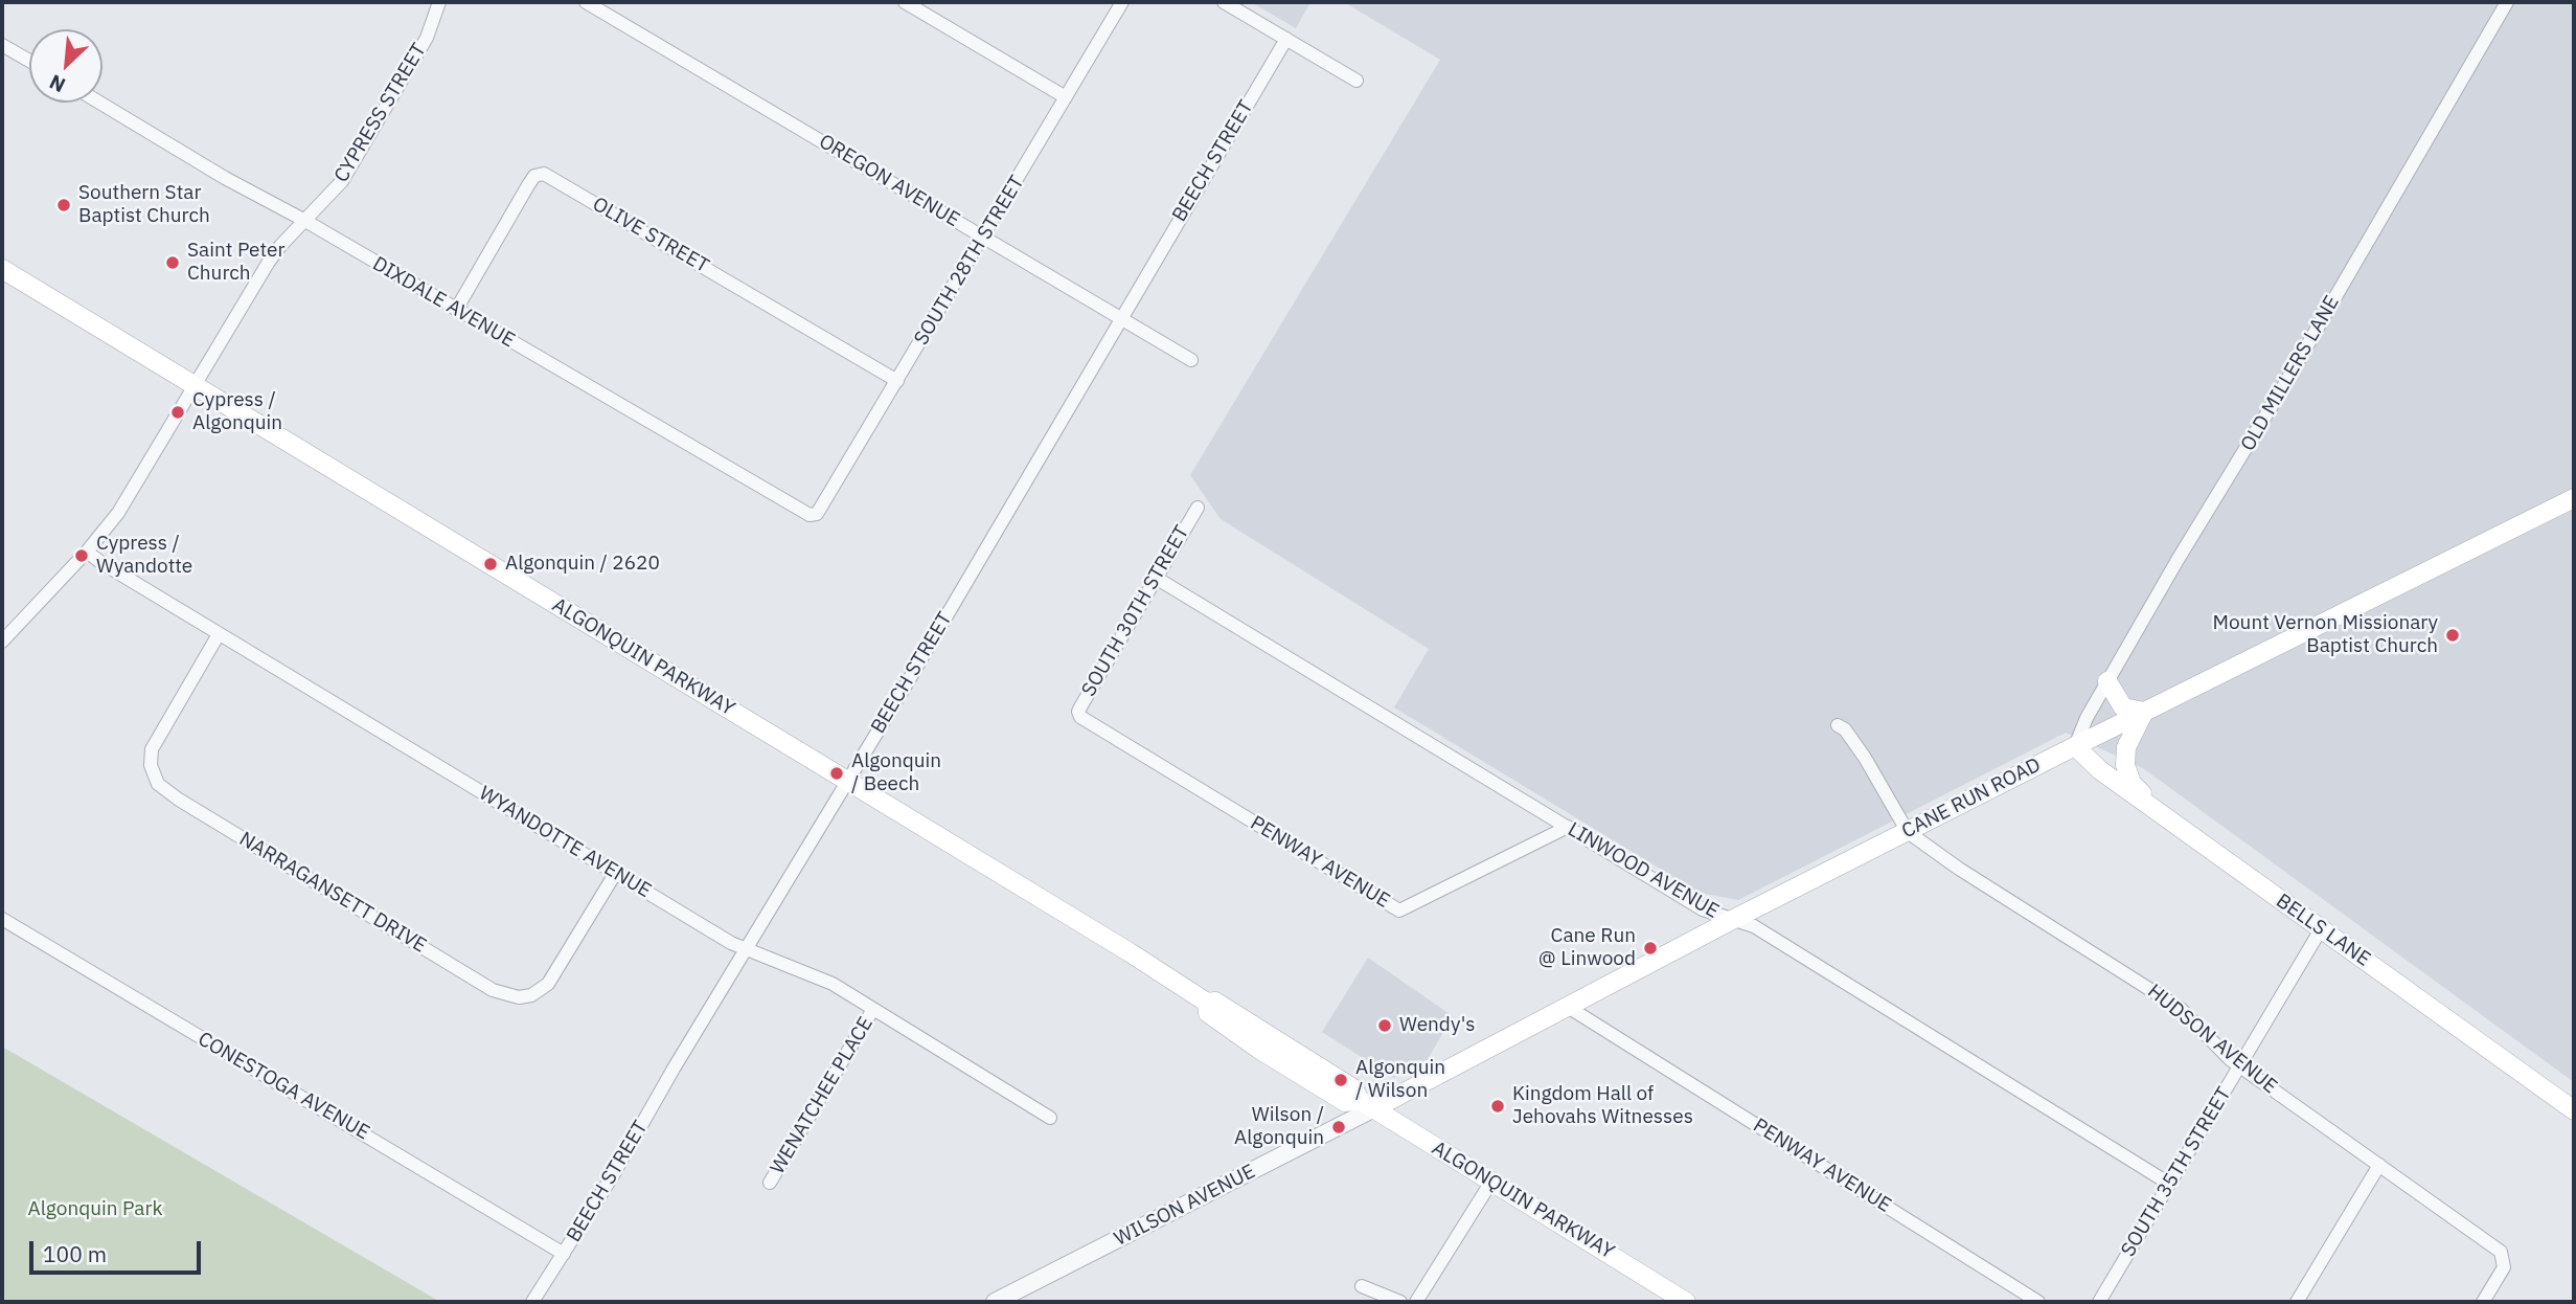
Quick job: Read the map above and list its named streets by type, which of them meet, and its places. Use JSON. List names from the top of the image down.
{
  "streets": {
    "main road": ["ALGONQUIN PARKWAY", "CANE RUN ROAD", "BELLS LANE"],
    "street": [
      "CYPRESS STREET",
      "BEECH STREET",
      "OREGON AVENUE",
      "OLIVE STREET",
      "SOUTH 28TH STREET",
      "DIXDALE AVENUE",
      "OLD MILLERS LANE",
      "SOUTH 30TH STREET",
      "WYANDOTTE AVENUE",
      "PENWAY AVENUE",
      "LINWOOD AVENUE",
      "NARRAGANSETT DRIVE",
      "HUDSON AVENUE",
      "CONESTOGA AVENUE",
      "WENATCHEE PLACE",
      "SOUTH 35TH STREET",
      "WILSON AVENUE"
    ]
  },
  "crossings": [
    ["CYPRESS STREET", "DIXDALE AVENUE"],
    ["CYPRESS STREET", "ALGONQUIN PARKWAY"],
    ["CYPRESS STREET", "WYANDOTTE AVENUE"],
    ["BEECH STREET", "OREGON AVENUE"],
    ["BEECH STREET", "ALGONQUIN PARKWAY"],
    ["BEECH STREET", "WYANDOTTE AVENUE"],
    ["BEECH STREET", "CONESTOGA AVENUE"],
    ["OREGON AVENUE", "SOUTH 28TH STREET"],
    ["OLIVE STREET", "SOUTH 28TH STREET"],
    ["OLIVE STREET", "DIXDALE AVENUE"],
    ["SOUTH 28TH STREET", "DIXDALE AVENUE"],
    ["OLD MILLERS LANE", "CANE RUN ROAD"],
    ["OLD MILLERS LANE", "BELLS LANE"],
    ["SOUTH 30TH STREET", "PENWAY AVENUE"],
    ["SOUTH 30TH STREET", "LINWOOD AVENUE"],
    ["ALGONQUIN PARKWAY", "CANE RUN ROAD"],
    ["ALGONQUIN PARKWAY", "WILSON AVENUE"],
    ["CANE RUN ROAD", "PENWAY AVENUE"],
    ["CANE RUN ROAD", "LINWOOD AVENUE"],
    ["CANE RUN ROAD", "BELLS LANE"],
    ["CANE RUN ROAD", "HUDSON AVENUE"],
    ["CANE RUN ROAD", "WILSON AVENUE"],
    ["WYANDOTTE AVENUE", "NARRAGANSETT DRIVE"],
    ["WYANDOTTE AVENUE", "WENATCHEE PLACE"],
    ["PENWAY AVENUE", "LINWOOD AVENUE"],
    ["LINWOOD AVENUE", "SOUTH 35TH STREET"],
    ["BELLS LANE", "SOUTH 35TH STREET"],
    ["HUDSON AVENUE", "SOUTH 35TH STREET"]
  ],
  "parks": ["Algonquin Park"],
  "places": [
    "Southern Star Baptist Church",
    "Saint Peter Church",
    "Cypress / Algonquin",
    "Cypress / Wyandotte",
    "Algonquin / 2620",
    "Mount Vernon Missionary Baptist Church",
    "Algonquin / Beech",
    "Cane Run @ Linwood",
    "Wendy's",
    "Algonquin / Wilson",
    "Kingdom Hall of Jehovahs Witnesses",
    "Wilson / Algonquin"
  ],
  "scale_bar": "100 m",
  "north": "bottom left"
}
